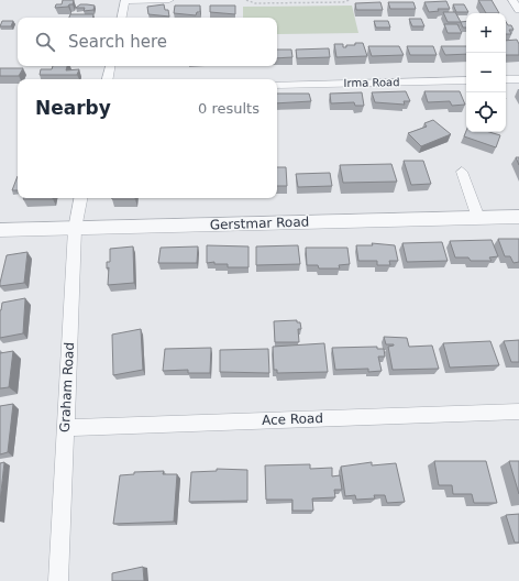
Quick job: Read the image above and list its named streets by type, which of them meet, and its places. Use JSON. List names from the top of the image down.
{
  "streets": {
    "street": [
      "Irma Road",
      "Gerstmar Road",
      "Graham Road",
      "Ace Road"
    ]
  },
  "crossings": [
    ["Gerstmar Road", "Graham Road"],
    ["Graham Road", "Ace Road"]
  ],
  "page": {
    "map_buttons": ["+", "−"],
    "search": "Search here",
    "heading": ["Nearby", "0 results"]
  }
}
